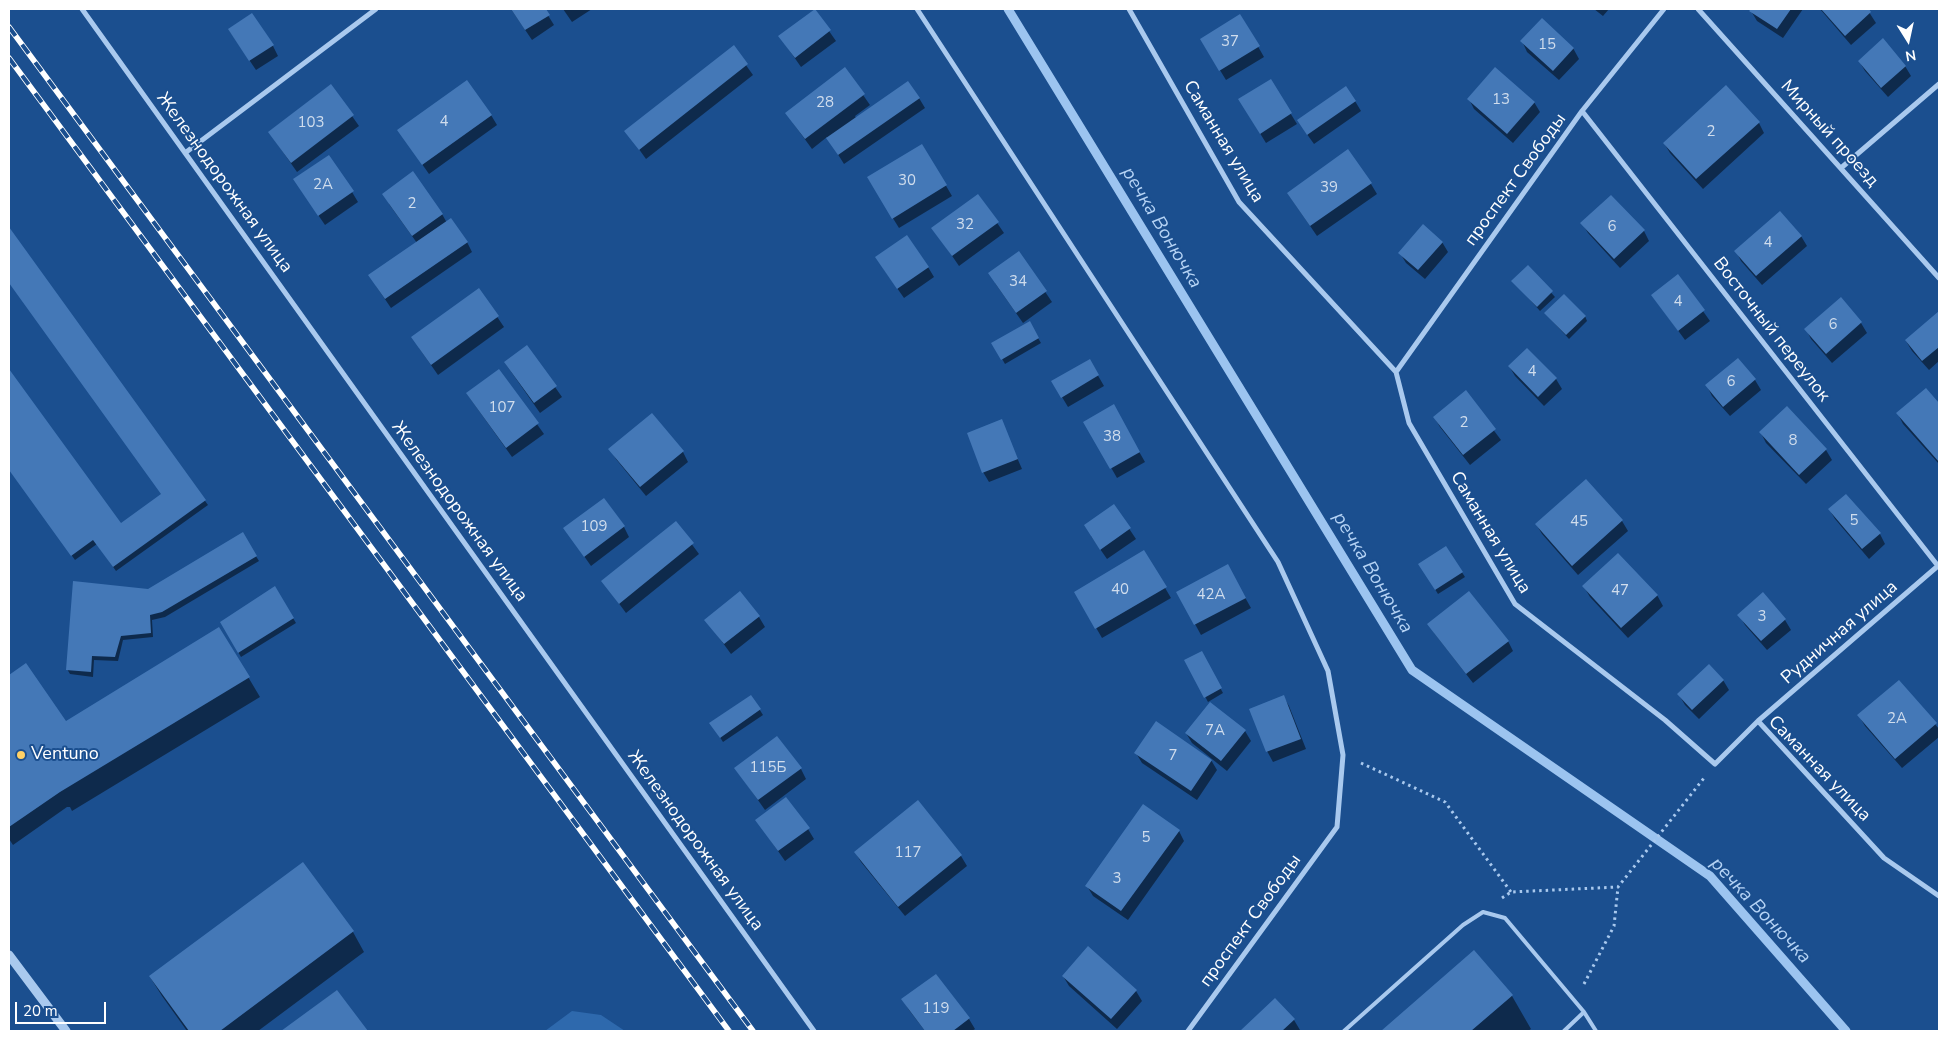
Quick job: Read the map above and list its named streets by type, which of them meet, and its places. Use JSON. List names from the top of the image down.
{
  "streets": {
    "street": [
      "Мирный проезд",
      "Саманная улица",
      "проспект Свободы",
      "Железнодорожная улица",
      "Восточный переулок",
      "Рудничная улица"
    ]
  },
  "crossings": [
    ["Саманная улица", "проспект Свободы"],
    ["Саманная улица", "Рудничная улица"],
    ["проспект Свободы", "Восточный переулок"],
    ["Восточный переулок", "Рудничная улица"]
  ],
  "water": ["речка Вонючка"],
  "places": ["Ventuno"],
  "house_numbers": [
    "37",
    "15",
    "13",
    "28",
    "4",
    "103",
    "2",
    "30",
    "2А",
    "39",
    "2",
    "32",
    "6",
    "4",
    "34",
    "4",
    "6",
    "4",
    "6",
    "107",
    "2",
    "38",
    "8",
    "5",
    "45",
    "109",
    "40",
    "47",
    "42А",
    "3",
    "2А",
    "7А",
    "7",
    "115Б",
    "5",
    "117",
    "3",
    "119"
  ],
  "scale_bar": "20 m",
  "north": "bottom"
}
